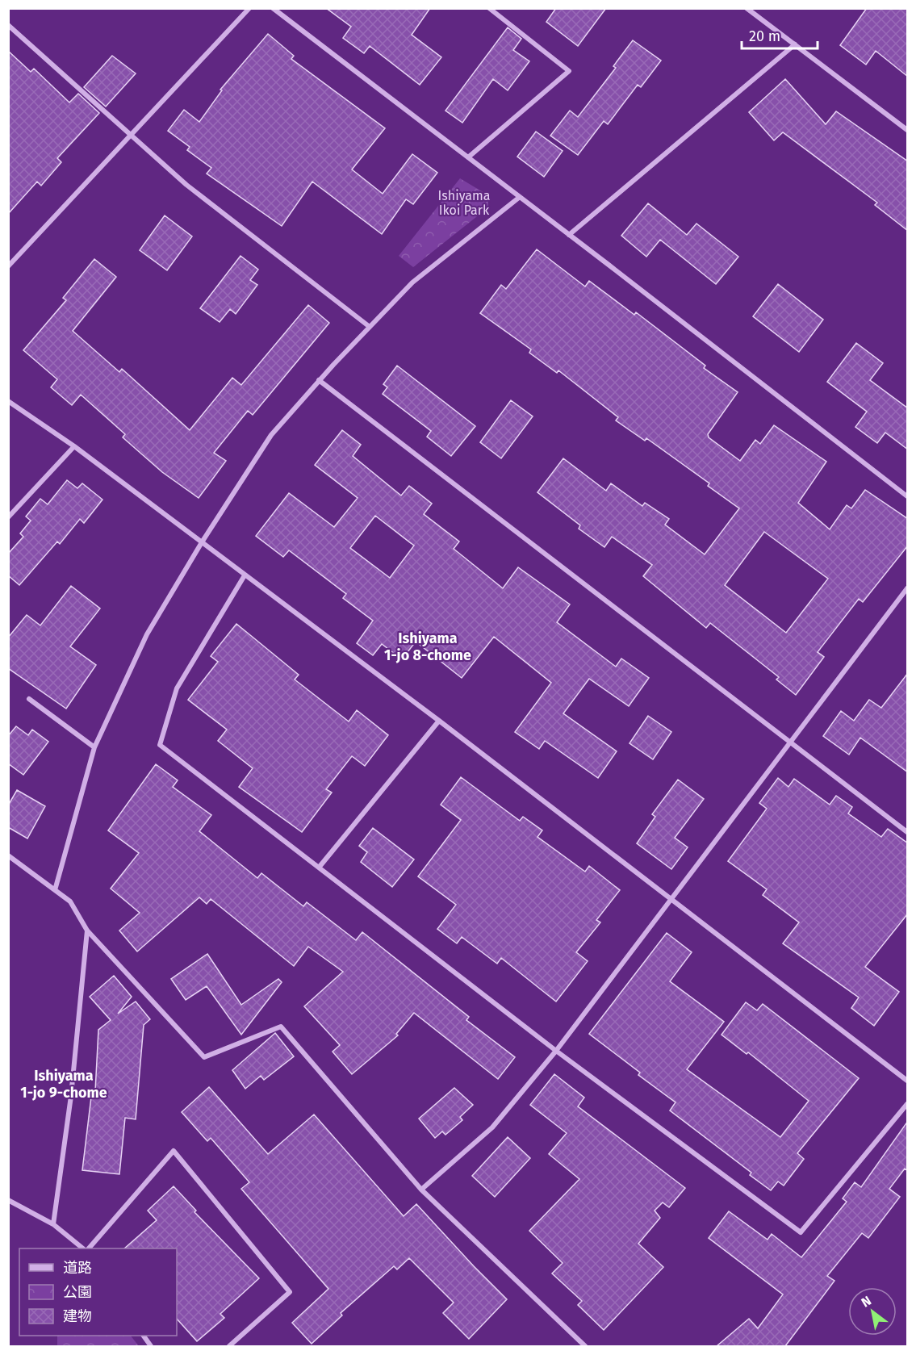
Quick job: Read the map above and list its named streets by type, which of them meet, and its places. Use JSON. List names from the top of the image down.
{
  "districts": ["Ishiyama 1-jo 8-chome", "Ishiyama 1-jo 9-chome"],
  "parks": ["Ishiyama Ikoi Park"],
  "legend": ["道路", "公園", "建物"],
  "scale_bar": "20 m",
  "north": "top left"
}
